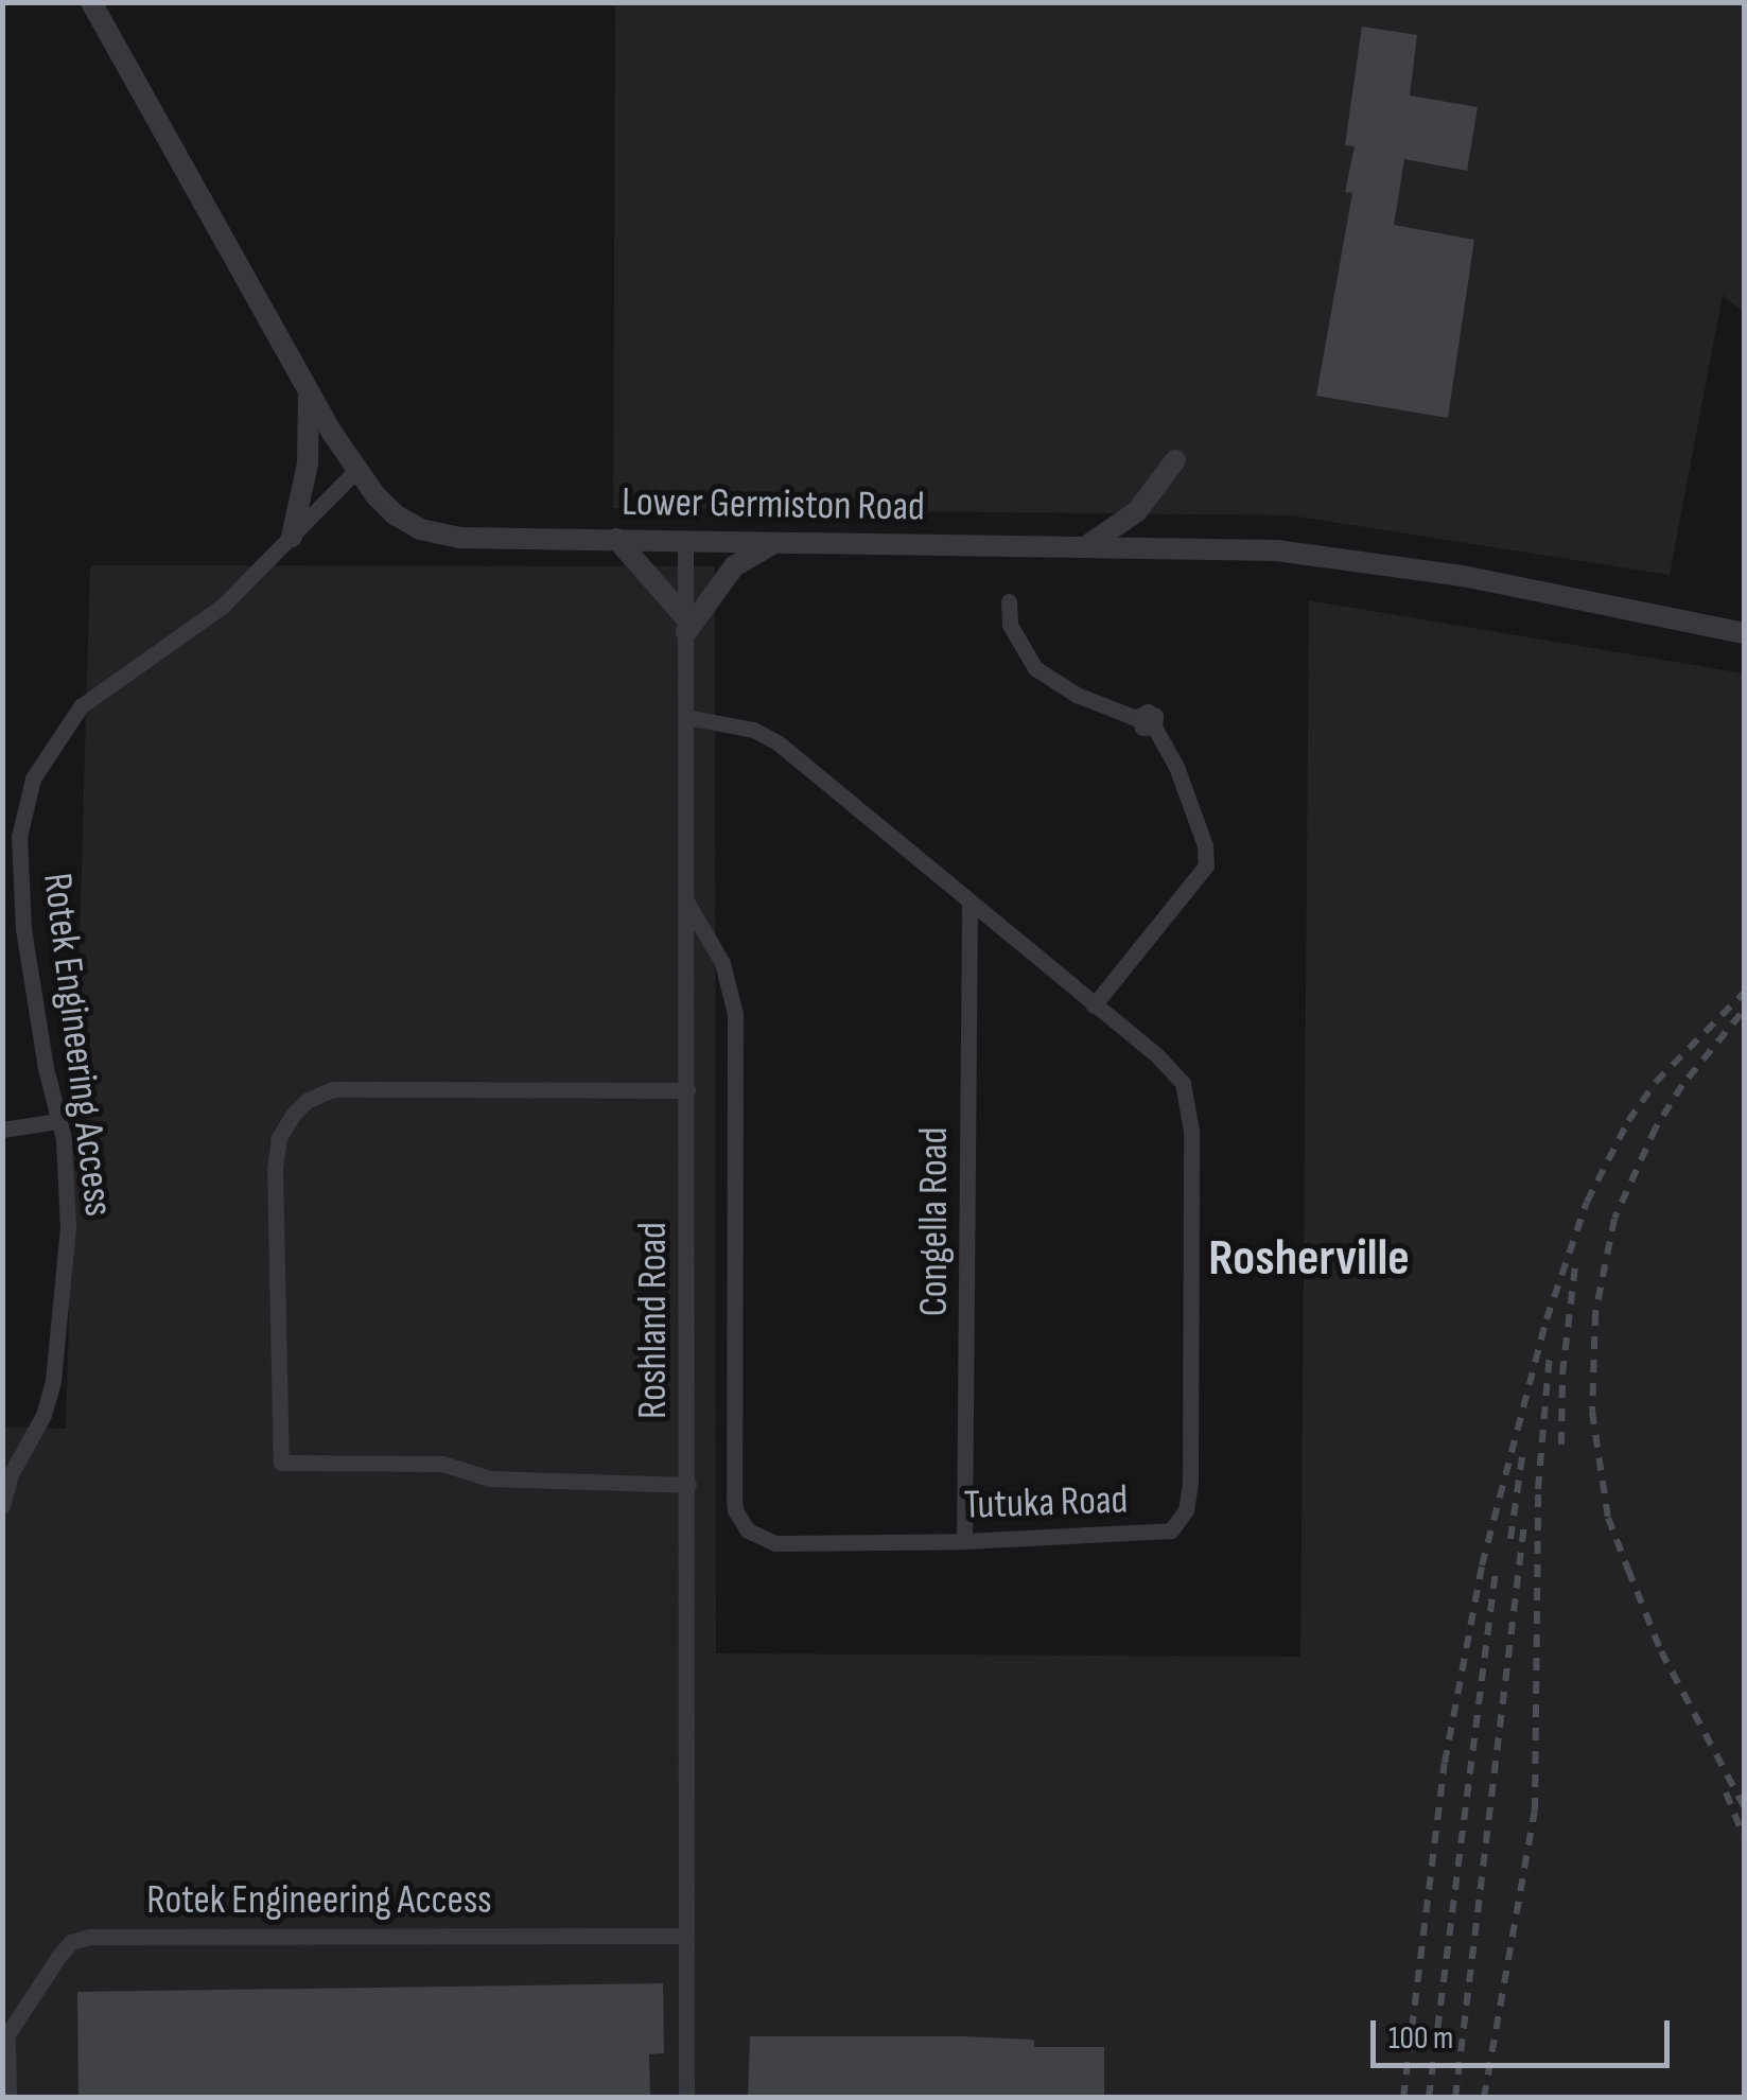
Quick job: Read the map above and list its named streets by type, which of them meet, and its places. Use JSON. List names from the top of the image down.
{
  "streets": {
    "street": [
      "Lower Germiston Road",
      "Rotek Engineering Access",
      "Congella Road",
      "Roshland Road",
      "Tutuka Road"
    ]
  },
  "crossings": [
    ["Lower Germiston Road", "Rotek Engineering Access"],
    ["Lower Germiston Road", "Roshland Road"],
    ["Rotek Engineering Access", "Roshland Road"],
    ["Congella Road", "Tutuka Road"],
    ["Roshland Road", "Tutuka Road"]
  ],
  "districts": ["Rosherville"],
  "scale_bar": "100 m"
}
